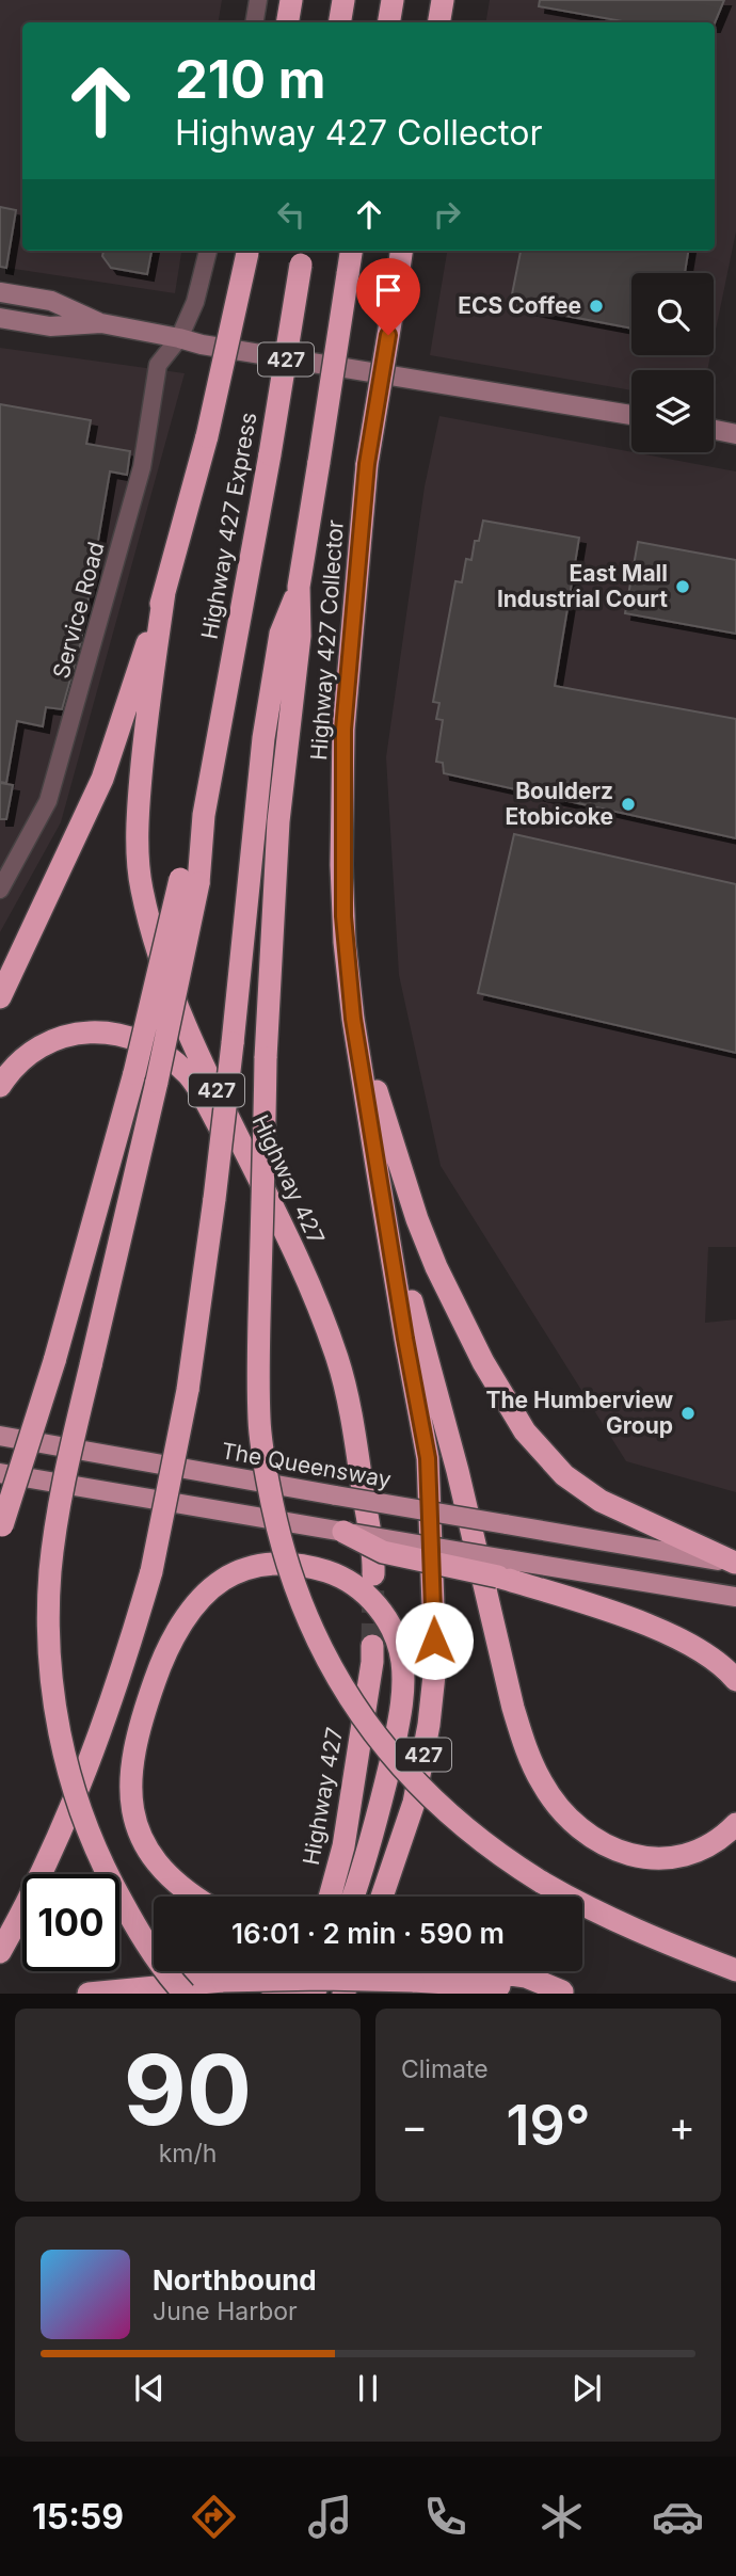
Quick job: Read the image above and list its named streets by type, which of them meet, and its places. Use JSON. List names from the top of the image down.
{
  "streets": {
    "highway": [
      "427",
      "Highway 427 Express",
      "Highway 427 Collector",
      "Highway 427"
    ],
    "main road": ["The Queensway"],
    "street": ["Service Road"]
  },
  "crossings": [
    ["427", "Highway 427 Collector"],
    ["427", "Highway 427"]
  ],
  "places": [
    "ECS Coffee",
    "East Mall Industrial Court",
    "Boulderz Etobicoke",
    "The Humberview Group"
  ],
  "page": {
    "turn": ["210 m", "Highway 427 Collector"],
    "limit": "100",
    "trip": "16:01 · 2 min · 590 m",
    "tile": [
      ["90", "km/h"],
      "Climate"
    ],
    "heat": ["−", "19°", "+"],
    "song": ["Northbound", "June Harbor"],
    "tabs": "15:59"
  }
}
